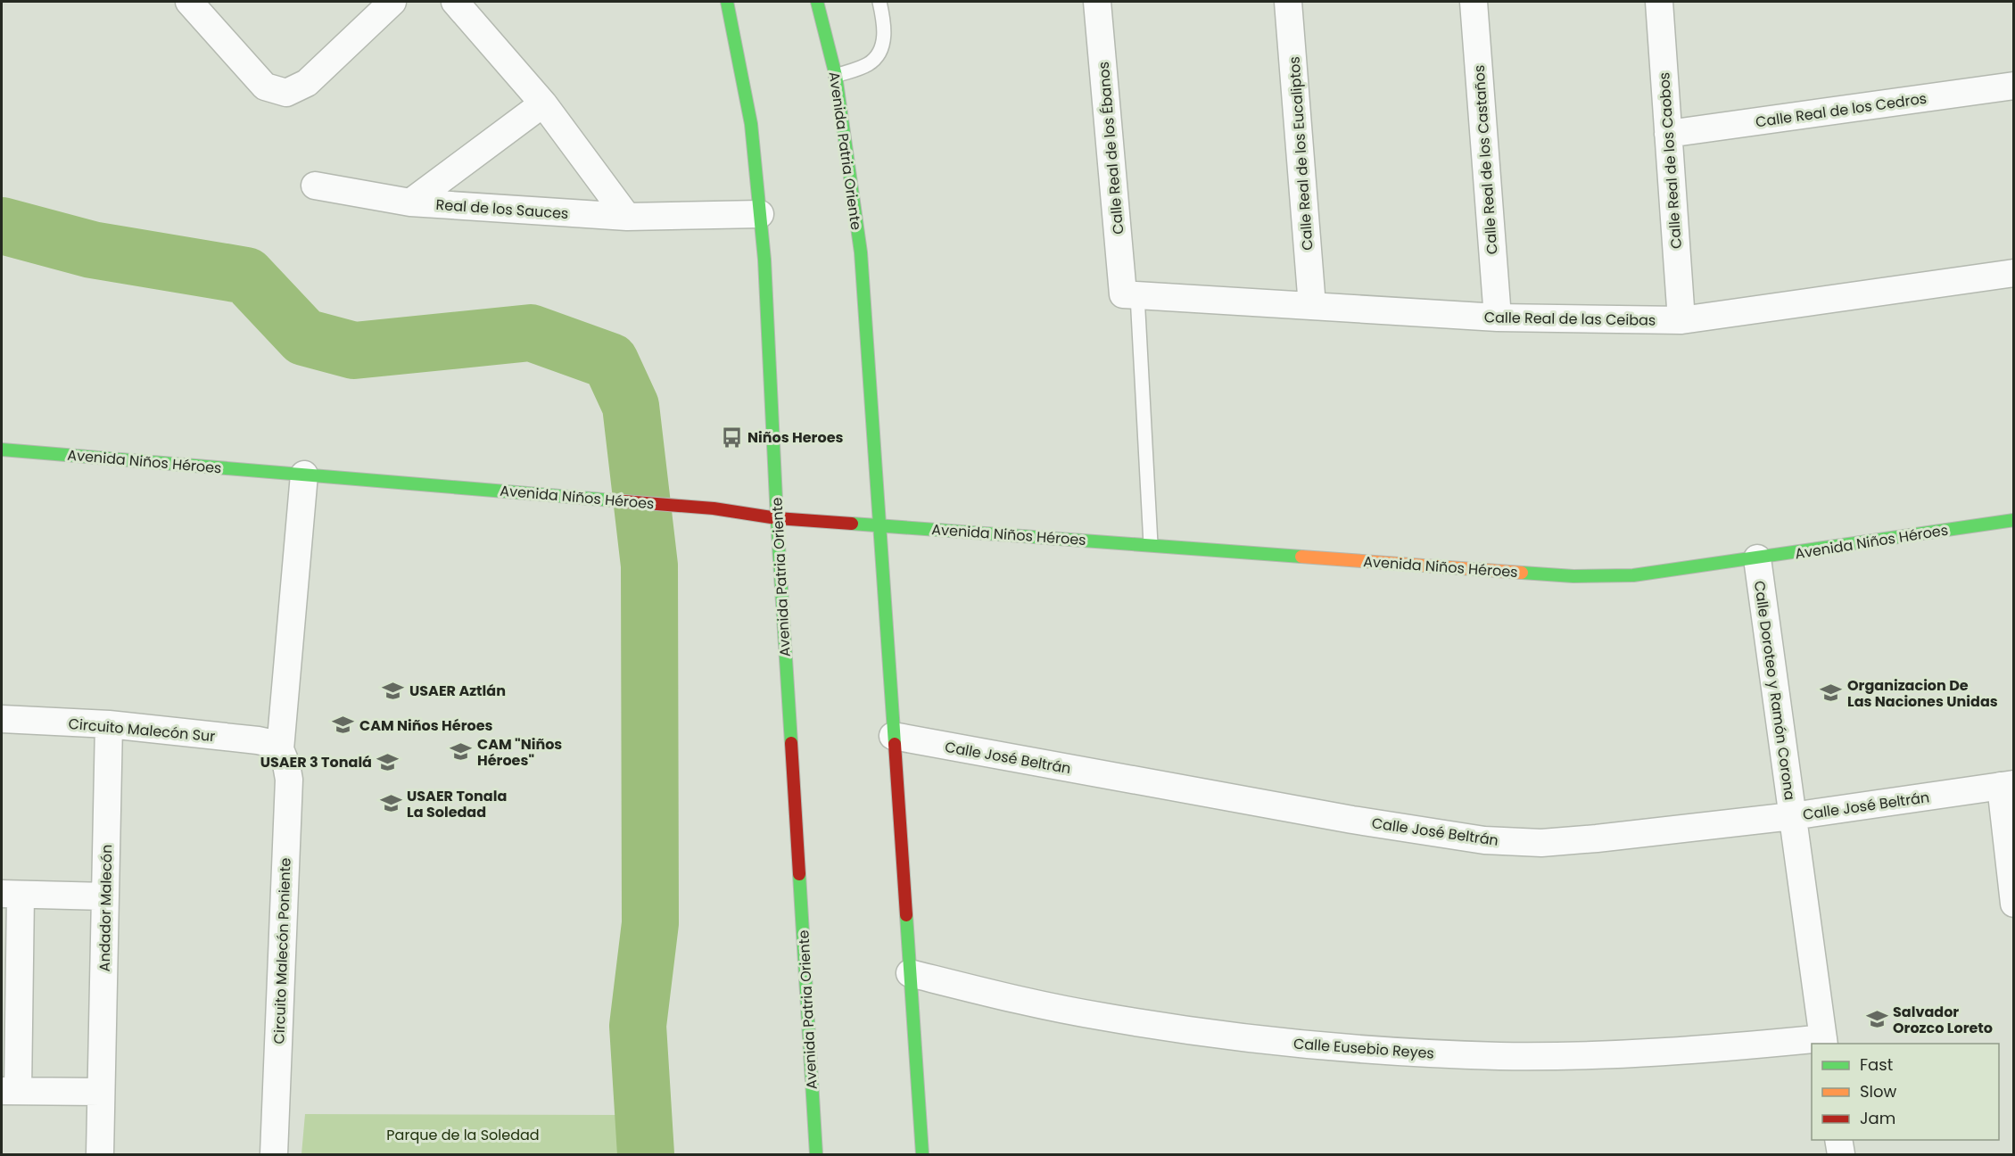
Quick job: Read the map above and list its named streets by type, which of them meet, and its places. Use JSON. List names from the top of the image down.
{
  "streets": {
    "main road": ["Avenida Patria Oriente", "Avenida Niños Héroes"],
    "street": [
      "Calle Real de los Cedros",
      "Calle Real de los Ébanos",
      "Calle Real de los Eucaliptos",
      "Calle Real de los Castaños",
      "Calle Real de los Caobos",
      "Real de los Sauces",
      "Calle Real de las Ceibas",
      "Calle Doroteo y Ramón Corona",
      "Circuito Malecón Sur",
      "Calle José Beltrán",
      "Andador Malecón",
      "Circuito Malecón Poniente",
      "Calle Eusebio Reyes"
    ]
  },
  "crossings": [
    ["Calle Real de los Cedros", "Calle Real de los Caobos"],
    ["Calle Real de los Ébanos", "Calle Real de las Ceibas"],
    ["Calle Real de los Ébanos", "Avenida Niños Héroes"],
    ["Avenida Patria Oriente", "Real de los Sauces"],
    ["Avenida Patria Oriente", "Avenida Niños Héroes"],
    ["Avenida Patria Oriente", "Calle José Beltrán"],
    ["Avenida Patria Oriente", "Calle Eusebio Reyes"],
    ["Calle Real de los Eucaliptos", "Calle Real de las Ceibas"],
    ["Calle Real de los Castaños", "Calle Real de las Ceibas"],
    ["Calle Real de los Caobos", "Calle Real de las Ceibas"],
    ["Avenida Niños Héroes", "Calle Doroteo y Ramón Corona"],
    ["Calle Doroteo y Ramón Corona", "Calle José Beltrán"],
    ["Calle Doroteo y Ramón Corona", "Calle Eusebio Reyes"],
    ["Circuito Malecón Sur", "Andador Malecón"],
    ["Circuito Malecón Sur", "Circuito Malecón Poniente"]
  ],
  "parks": ["Parque de la Soledad"],
  "places": {
    "bus stop": ["Niños Heroes"],
    "school or university": [
      "USAER Aztlán",
      "Organizacion De Las Naciones Unidas",
      "CAM Niños Héroes",
      "CAM \"Niños Héroes\"",
      "USAER 3 Tonalá",
      "USAER Tonala La Soledad",
      "Salvador Orozco Loreto"
    ]
  },
  "legend": ["Fast", "Slow", "Jam"]
}
